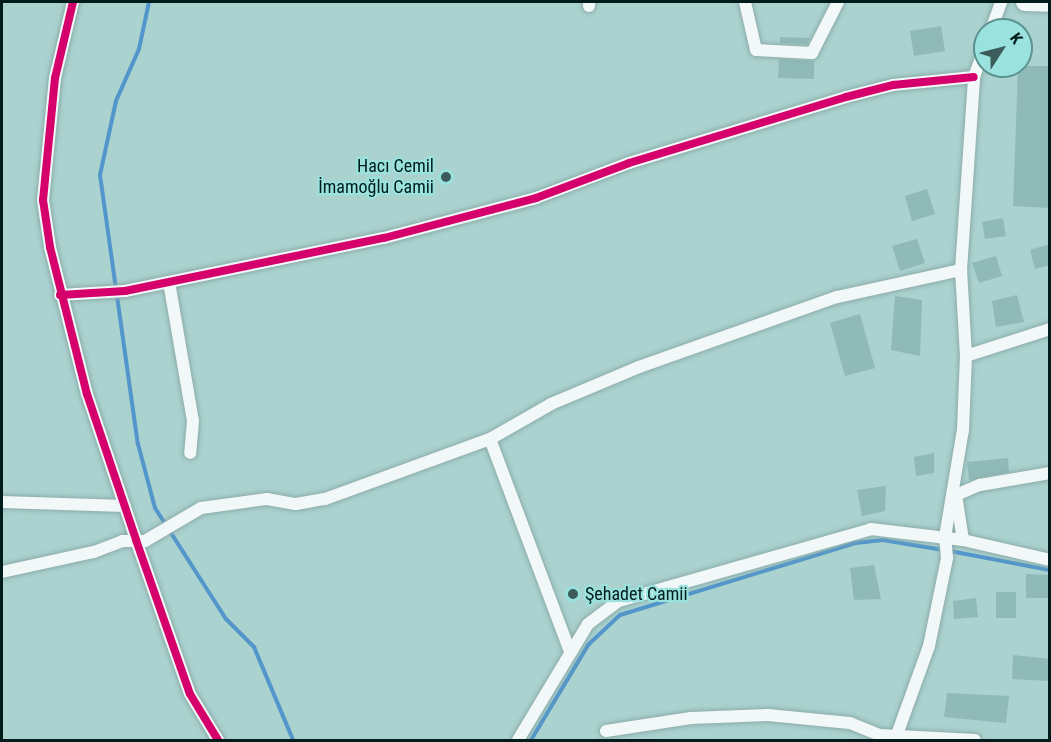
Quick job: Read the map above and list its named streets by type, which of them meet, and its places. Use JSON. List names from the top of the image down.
{
  "places": ["Hacı Cemil İmamoğlu Camii", "Şehadet Camii"],
  "north": "top right"
}
